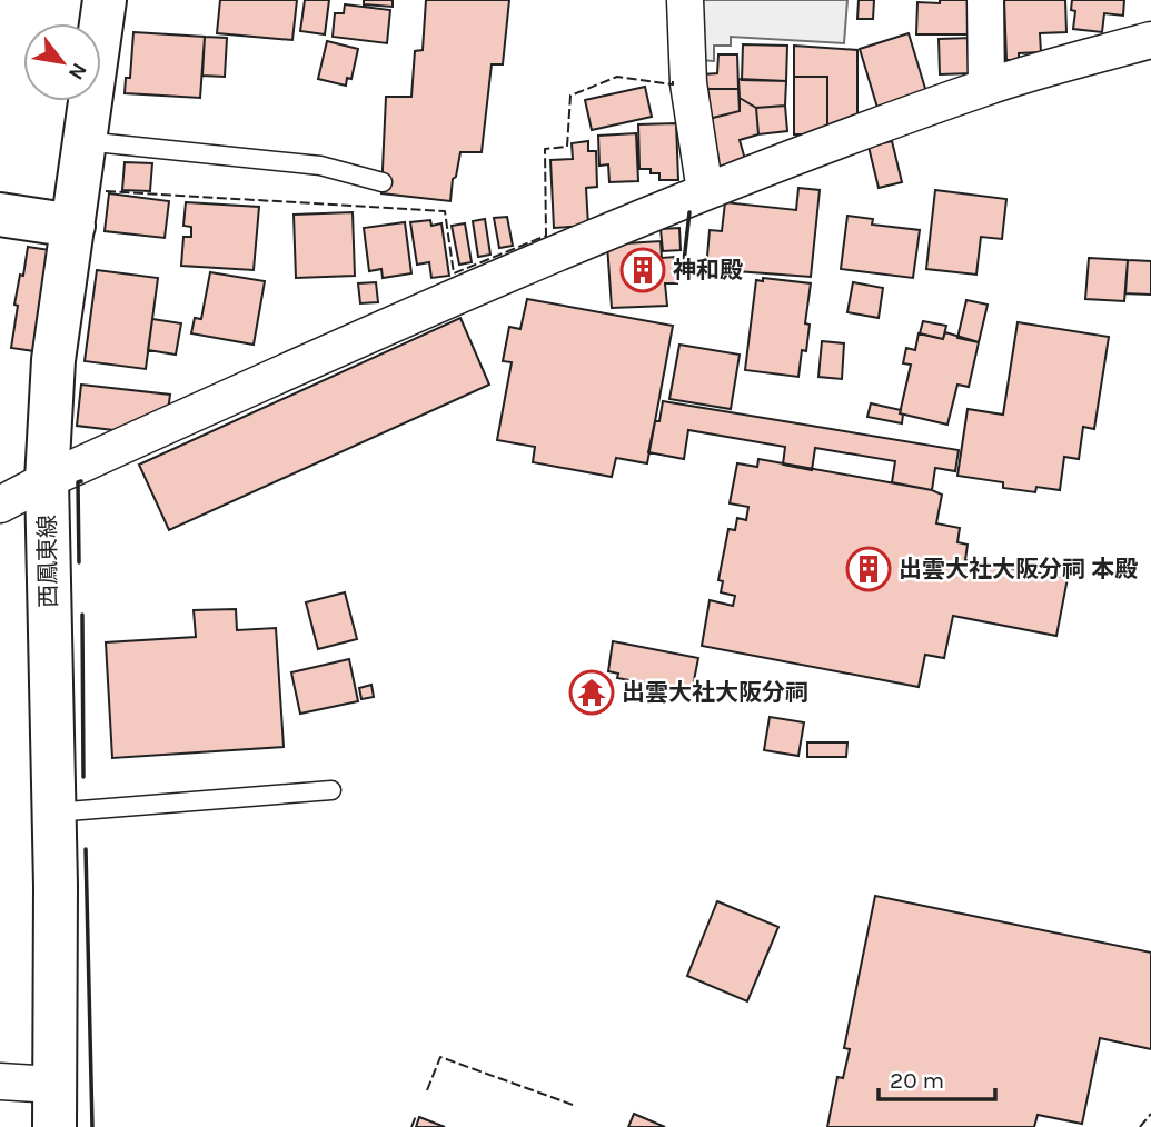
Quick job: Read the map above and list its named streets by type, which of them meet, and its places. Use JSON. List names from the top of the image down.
{
  "streets": {
    "main road": ["西鳳東線"]
  },
  "places": {
    "building": ["神和殿", "出雲大社大阪分祠 本殿"],
    "temple": ["出雲大社大阪分祠"]
  },
  "scale_bar": "20 m",
  "north": "bottom right"
}
